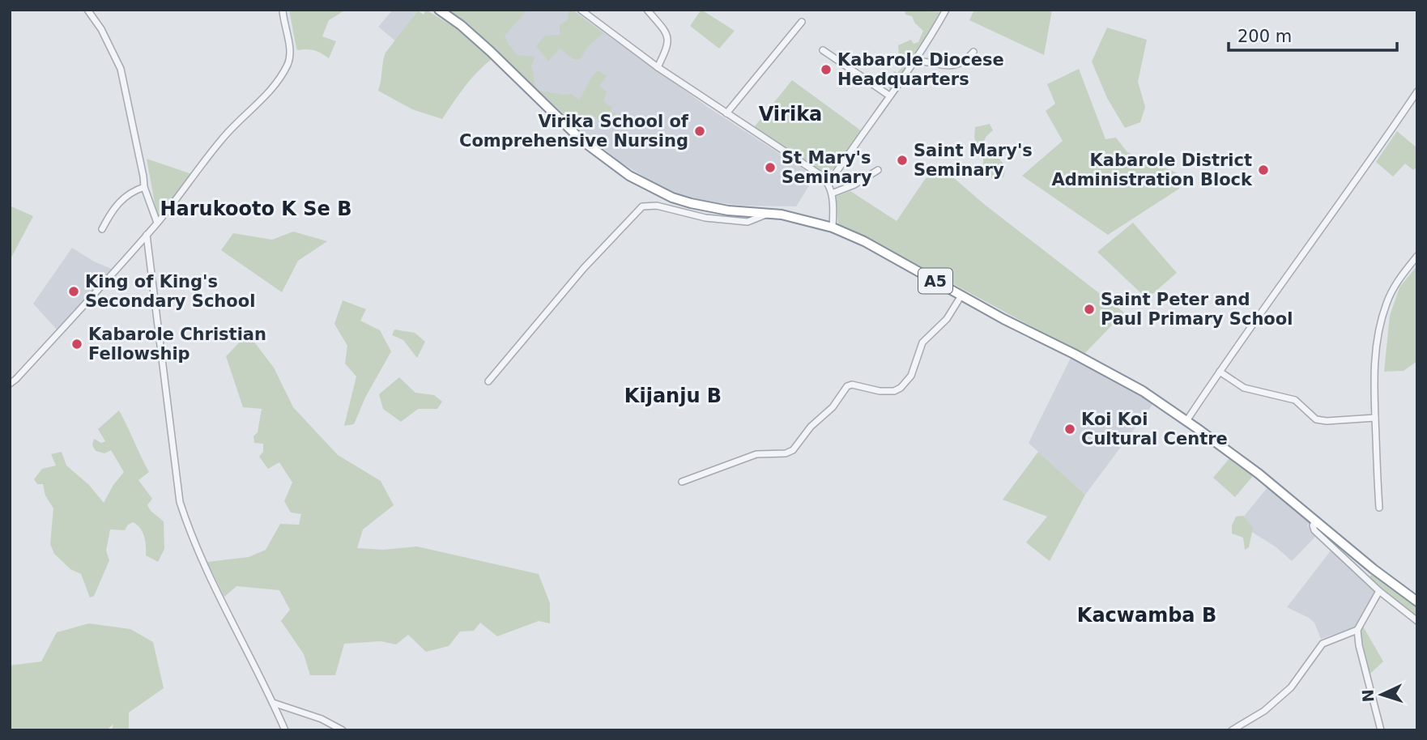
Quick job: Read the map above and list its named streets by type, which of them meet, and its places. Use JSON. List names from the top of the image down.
{
  "streets": {
    "highway": ["A5"]
  },
  "districts": [
    "Virika",
    "Harukooto K Se B",
    "Kijanju B",
    "Kacwamba B"
  ],
  "places": [
    "Kabarole Diocese Headquarters",
    "Virika School of Comprehensive Nursing",
    "Saint Mary's Seminary",
    "St Mary's Seminary",
    "Kabarole District Administration Block",
    "King of King's Secondary School",
    "Saint Peter and Paul Primary School",
    "Kabarole Christian Fellowship",
    "Koi Koi Cultural Centre"
  ],
  "scale_bar": "200 m",
  "north": "left"
}
